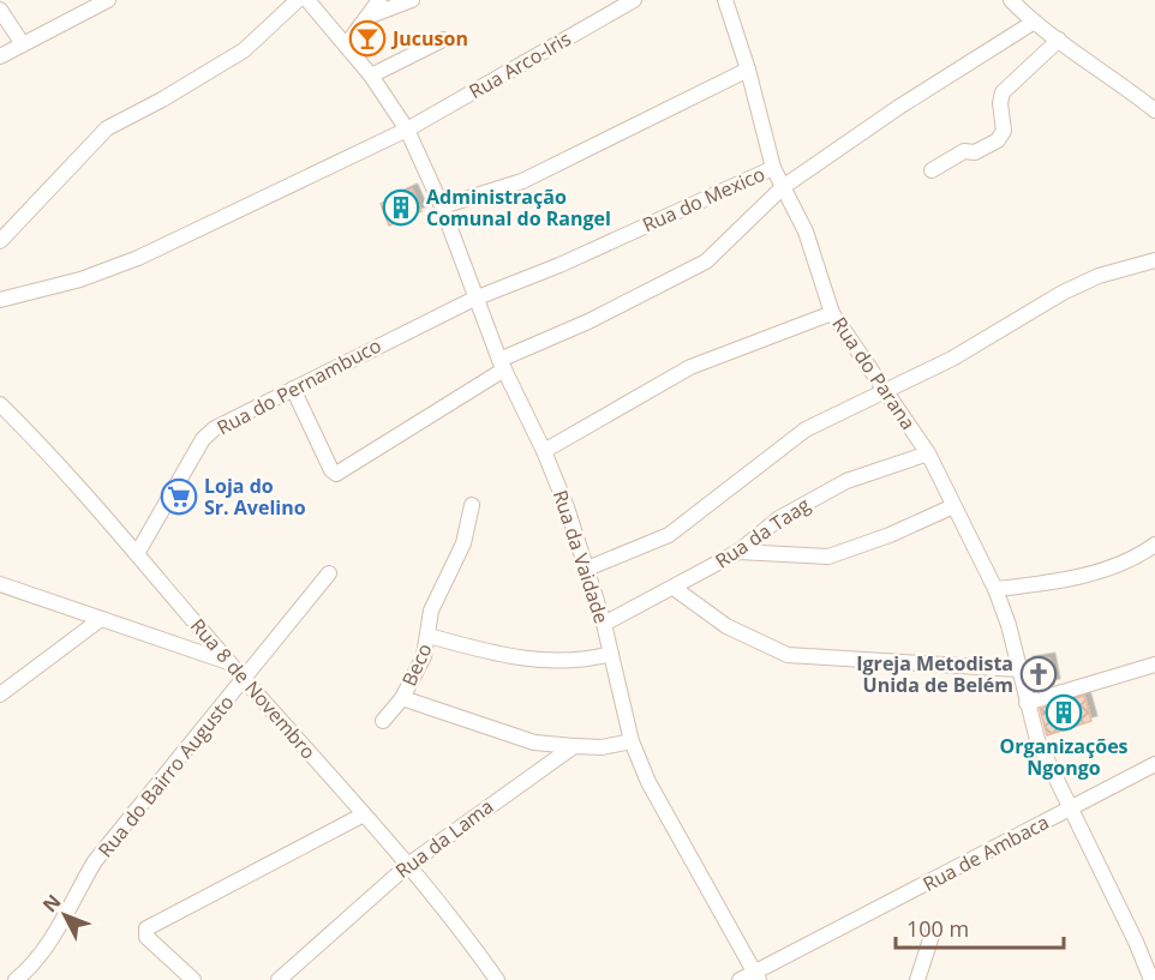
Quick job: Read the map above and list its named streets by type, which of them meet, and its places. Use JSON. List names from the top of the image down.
{
  "streets": {
    "street": [
      "Rua Arco-Iris",
      "Rua do Mexico",
      "Rua do Parana",
      "Rua do Pernambuco",
      "Rua da Taag",
      "Rua da Vaidade",
      "Beco",
      "Rua 8 de Novembro",
      "Rua do Bairro Augusto",
      "Rua da Lama",
      "Rua de Ambaca"
    ]
  },
  "crossings": [
    ["Rua Arco-Iris", "Rua da Vaidade"],
    ["Rua do Mexico", "Rua do Parana"],
    ["Rua do Mexico", "Rua do Pernambuco"],
    ["Rua do Mexico", "Rua da Vaidade"],
    ["Rua do Parana", "Rua da Taag"],
    ["Rua do Parana", "Rua de Ambaca"],
    ["Rua do Pernambuco", "Rua da Vaidade"],
    ["Rua do Pernambuco", "Rua 8 de Novembro"],
    ["Rua da Taag", "Rua da Vaidade"],
    ["Rua da Vaidade", "Beco"],
    ["Rua da Vaidade", "Rua de Ambaca"],
    ["Beco", "Rua da Lama"],
    ["Rua 8 de Novembro", "Rua do Bairro Augusto"],
    ["Rua 8 de Novembro", "Rua da Lama"]
  ],
  "places": {
    "bar": ["Jucuson"],
    "building": ["Administração Comunal do Rangel", "Organizações Ngongo"],
    "supermarket": ["Loja do Sr. Avelino"],
    "church": ["Igreja Metodista Unida de Belém"]
  },
  "scale_bar": "100 m",
  "north": "top left"
}
